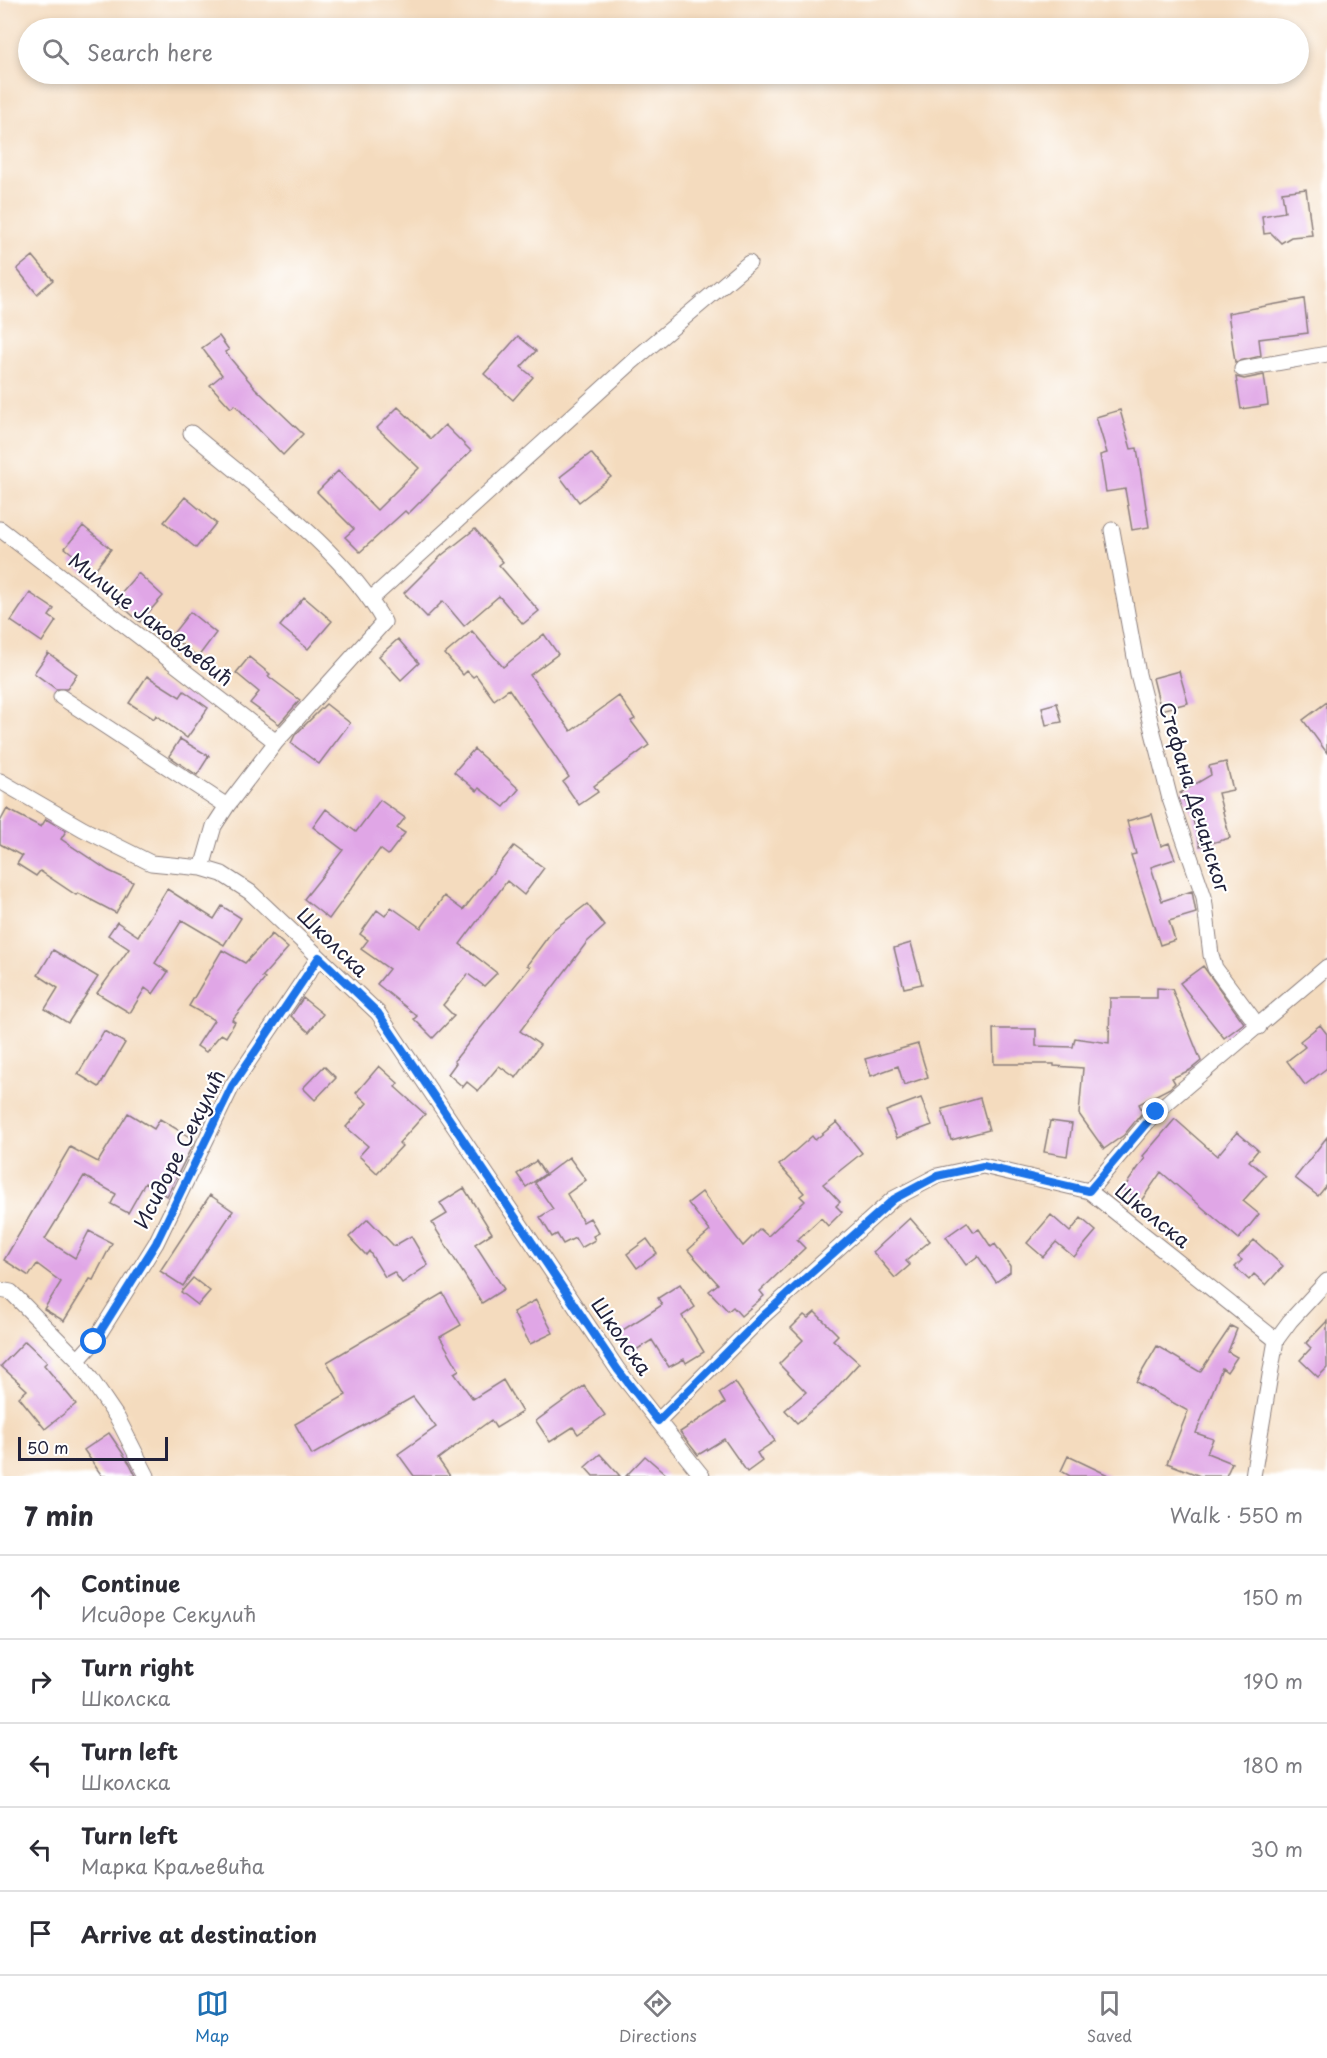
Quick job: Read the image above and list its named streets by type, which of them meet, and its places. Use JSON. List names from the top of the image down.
{
  "streets": {
    "street": [
      "Милице Јаковљевић",
      "Стефана Дечанског",
      "Школска",
      "Исидоре Секулић"
    ]
  },
  "crossings": [
    ["Школска", "Исидоре Секулић"]
  ],
  "scale_bar": "50 m",
  "page": {
    "search": "Search here",
    "scale": "50 m",
    "heading": ["7 min", "Walk · 550 m"],
    "list": [
      ["Continue", "Исидоре Секулић", "150 m"],
      ["Turn right", "Школска", "190 m"],
      ["Turn left", "Школска", "180 m"],
      ["Turn left", "Марка Краљевића", "30 m"],
      "Arrive at destination"
    ],
    "nav": ["Map", "Directions", "Saved"]
  }
}
